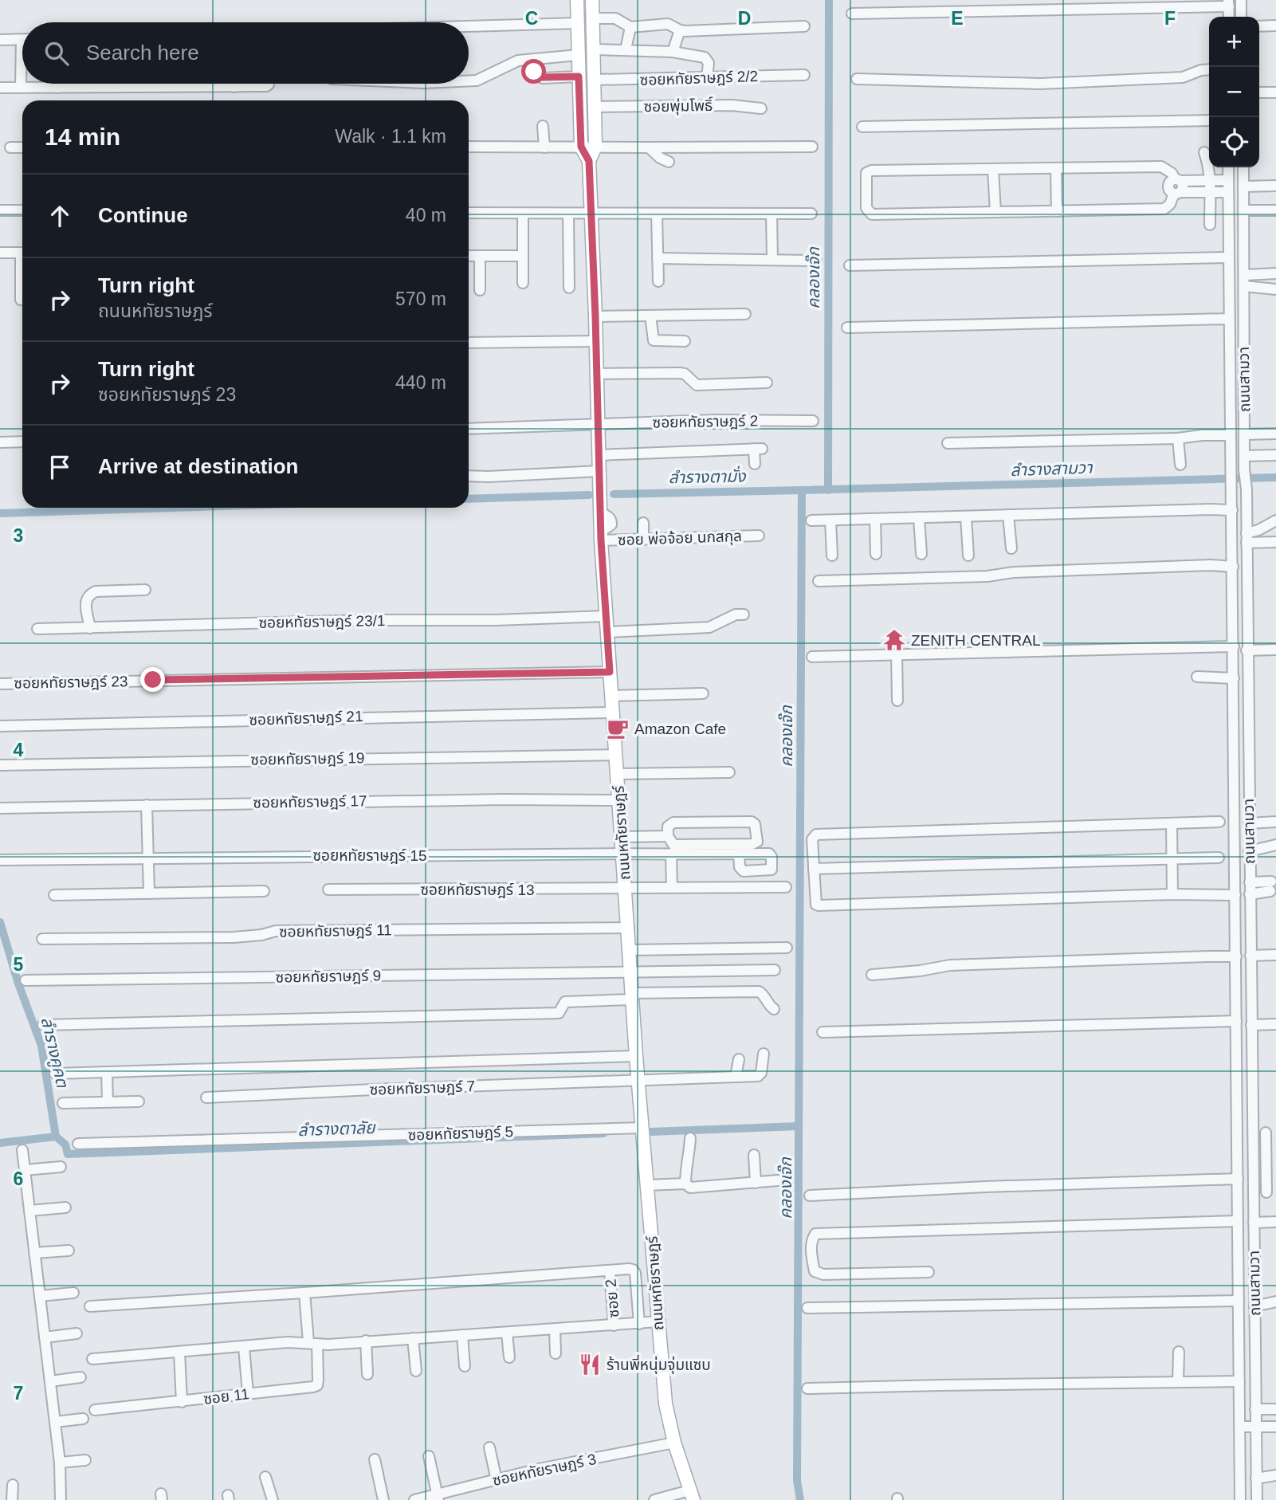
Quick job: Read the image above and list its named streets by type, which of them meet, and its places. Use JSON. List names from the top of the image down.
{
  "streets": {
    "main road": ["ถนนหทัยราษฎร์"],
    "street": [
      "ซอยหทัยราษฎร์ 2/2",
      "ซอยพุ่มโพธิ์",
      "ถนนสามวา",
      "ซอยหทัยราษฎร์ 2",
      "ซอย พ่อจ้อย นกสกุล",
      "ซอยหทัยราษฎร์ 23/1",
      "ซอยหทัยราษฎร์ 23",
      "ซอยหทัยราษฎร์ 21",
      "ซอยหทัยราษฎร์ 19",
      "ซอยหทัยราษฎร์ 17",
      "ซอยหทัยราษฎร์ 15",
      "ซอยหทัยราษฎร์ 13",
      "ซอยหทัยราษฎร์ 11",
      "ซอยหทัยราษฎร์ 9",
      "ซอยหทัยราษฎร์ 7",
      "ซอยหทัยราษฎร์ 5",
      "ซอย 2",
      "ซอย 11",
      "ซอยหทัยราษฎร์ 3"
    ]
  },
  "crossings": [
    ["ซอยหทัยราษฎร์ 2/2", "ถนนหทัยราษฎร์"],
    ["ซอยพุ่มโพธิ์", "ถนนหทัยราษฎร์"],
    ["ซอยหทัยราษฎร์ 2", "ถนนหทัยราษฎร์"],
    ["ซอย พ่อจ้อย นกสกุล", "ถนนหทัยราษฎร์"],
    ["ซอยหทัยราษฎร์ 23/1", "ถนนหทัยราษฎร์"],
    ["ซอยหทัยราษฎร์ 23", "ถนนหทัยราษฎร์"],
    ["ซอยหทัยราษฎร์ 21", "ถนนหทัยราษฎร์"],
    ["ซอยหทัยราษฎร์ 19", "ถนนหทัยราษฎร์"],
    ["ซอยหทัยราษฎร์ 17", "ถนนหทัยราษฎร์"],
    ["ถนนหทัยราษฎร์", "ซอยหทัยราษฎร์ 15"],
    ["ถนนหทัยราษฎร์", "ซอยหทัยราษฎร์ 13"],
    ["ถนนหทัยราษฎร์", "ซอยหทัยราษฎร์ 11"],
    ["ถนนหทัยราษฎร์", "ซอยหทัยราษฎร์ 9"],
    ["ถนนหทัยราษฎร์", "ซอยหทัยราษฎร์ 7"],
    ["ถนนหทัยราษฎร์", "ซอยหทัยราษฎร์ 5"],
    ["ถนนหทัยราษฎร์", "ซอยหทัยราษฎร์ 3"]
  ],
  "water": [
    "คลองเจ๊ก",
    "ลำรางสามวา",
    "ลำรางตามั่ง",
    "ลำรางคูคต",
    "ลำรางตาลัย"
  ],
  "places": {
    "temple": ["ZENITH CENTRAL"],
    "cafe": ["Amazon Cafe"],
    "restaurant": ["ร้านพี่หนุ่มจุ่มแซบ"]
  },
  "page": {
    "map_buttons": ["+", "−"],
    "search": "Search here",
    "heading": ["14 min", "Walk · 1.1 km"],
    "list": [
      ["Continue", "40 m"],
      ["Turn right", "ถนนหทัยราษฎร์", "570 m"],
      ["Turn right", "ซอยหทัยราษฎร์ 23", "440 m"],
      "Arrive at destination"
    ]
  },
  "grid": {
    "columns": [
      "C",
      "D",
      "E",
      "F"
    ],
    "rows": [
      "3",
      "4",
      "5",
      "6",
      "7"
    ]
  }
}
